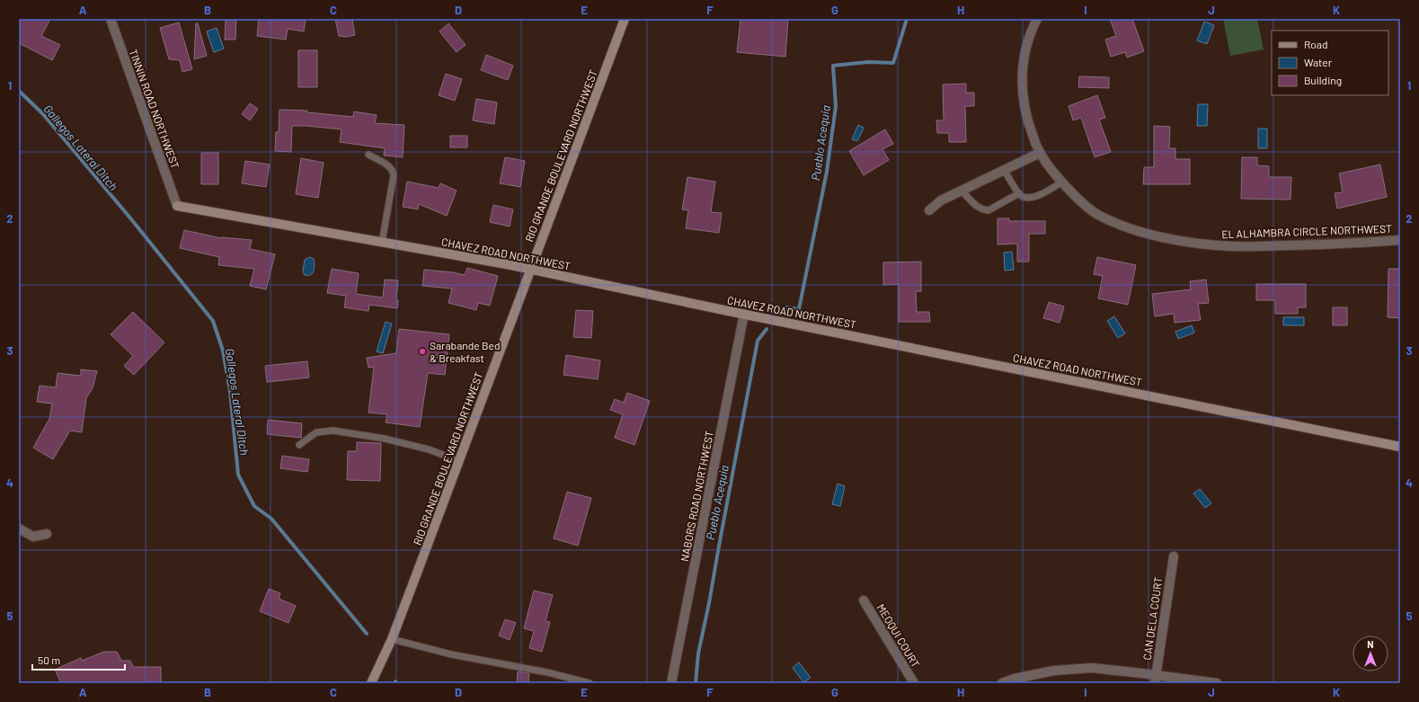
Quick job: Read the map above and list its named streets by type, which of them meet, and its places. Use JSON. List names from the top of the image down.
{
  "streets": {
    "street": [
      "TINNIN ROAD NORTHWEST",
      "RIO GRANDE BOULEVARD NORTHWEST",
      "EL ALHAMBRA CIRCLE NORTHWEST",
      "CHAVEZ ROAD NORTHWEST",
      "NABORS ROAD NORTHWEST",
      "CAN DELA COURT",
      "MEOQUI COURT"
    ]
  },
  "crossings": [
    ["TINNIN ROAD NORTHWEST", "CHAVEZ ROAD NORTHWEST"],
    ["RIO GRANDE BOULEVARD NORTHWEST", "CHAVEZ ROAD NORTHWEST"],
    ["CHAVEZ ROAD NORTHWEST", "NABORS ROAD NORTHWEST"]
  ],
  "water": ["Pueblo Acequia", "Gallegos Lateral Ditch"],
  "places": ["Sarabande Bed & Breakfast"],
  "legend": ["Road", "Water", "Building"],
  "scale_bar": "50 m",
  "north": "top",
  "grid": {
    "columns": [
      "A",
      "B",
      "C",
      "D",
      "E",
      "F",
      "G",
      "H",
      "I",
      "J",
      "K"
    ],
    "rows": [
      "1",
      "2",
      "3",
      "4",
      "5"
    ]
  }
}
